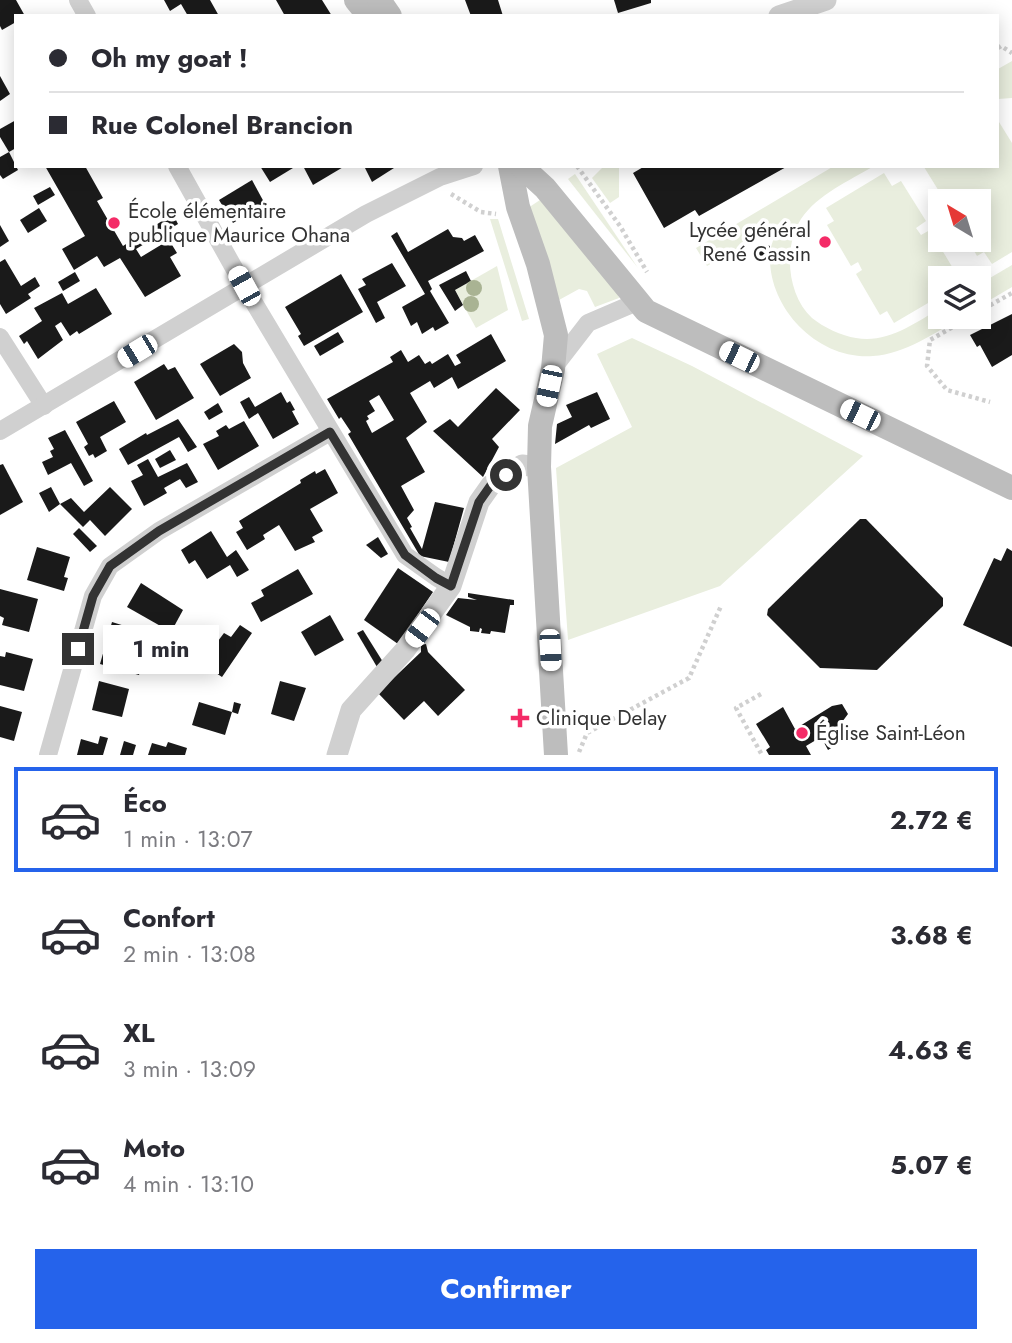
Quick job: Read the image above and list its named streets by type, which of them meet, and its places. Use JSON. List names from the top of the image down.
{
  "places": {
    "other": ["École élémentaire publique Maurice Ohana", "Lycée général René Cassin", "Église Saint-Léon"],
    "health": ["Clinique Delay"]
  },
  "north": "top left",
  "page": {
    "banner": ["Oh my goat !", "Rue Colonel Brancion"],
    "bubble": "1 min",
    "list": [
      {
        "name": "Éco",
        "note": "1 min · 13:07",
        "value": "2.72 €"
      },
      {
        "name": "Confort",
        "note": "2 min · 13:08",
        "value": "3.68 €"
      },
      {
        "name": "XL",
        "note": "3 min · 13:09",
        "value": "4.63 €"
      },
      {
        "name": "Moto",
        "note": "4 min · 13:10",
        "value": "5.07 €"
      }
    ],
    "buttons": "Confirmer"
  }
}
